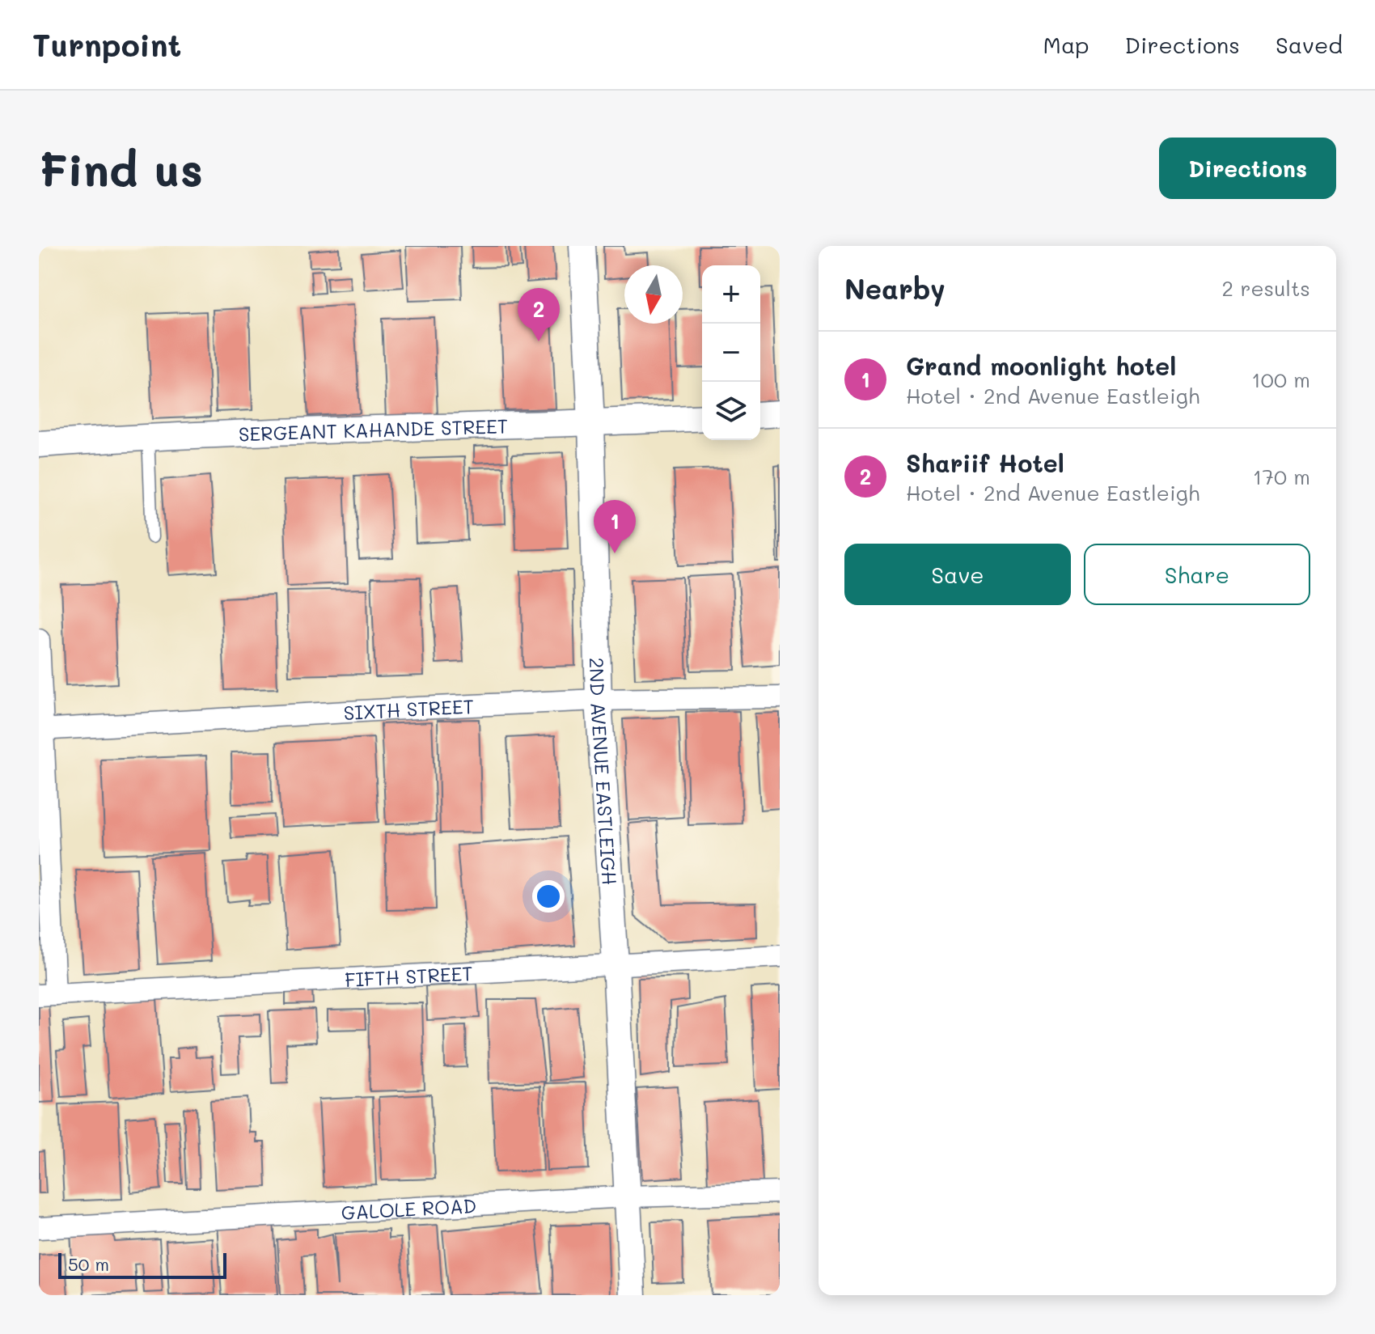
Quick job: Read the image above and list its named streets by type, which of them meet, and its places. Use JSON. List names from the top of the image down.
{
  "streets": {
    "street": [
      "SERGEANT KAHANDE STREET",
      "SIXTH STREET",
      "2ND AVENUE EASTLEIGH",
      "FIFTH STREET",
      "GALOLE ROAD"
    ]
  },
  "crossings": [
    ["SERGEANT KAHANDE STREET", "2ND AVENUE EASTLEIGH"],
    ["SIXTH STREET", "2ND AVENUE EASTLEIGH"],
    ["2ND AVENUE EASTLEIGH", "FIFTH STREET"],
    ["2ND AVENUE EASTLEIGH", "GALOLE ROAD"]
  ],
  "scale_bar": "50 m",
  "north": "bottom",
  "page": {
    "header": "Turnpoint",
    "nav": ["Map", "Directions", "Saved"],
    "buttons": [
      "Directions",
      ["Save", "Share"]
    ],
    "title": "Find us",
    "heading": ["Nearby", "2 results"],
    "map_buttons": ["+", "−"],
    "pins": ["2", "1"],
    "list": [
      {
        "mark": "1",
        "name": "Grand moonlight hotel",
        "note": "Hotel · 2nd Avenue Eastleigh",
        "value": "100 m"
      },
      {
        "mark": "2",
        "name": "Shariif Hotel",
        "note": "Hotel · 2nd Avenue Eastleigh",
        "value": "170 m"
      }
    ],
    "scale": "50 m"
  }
}
